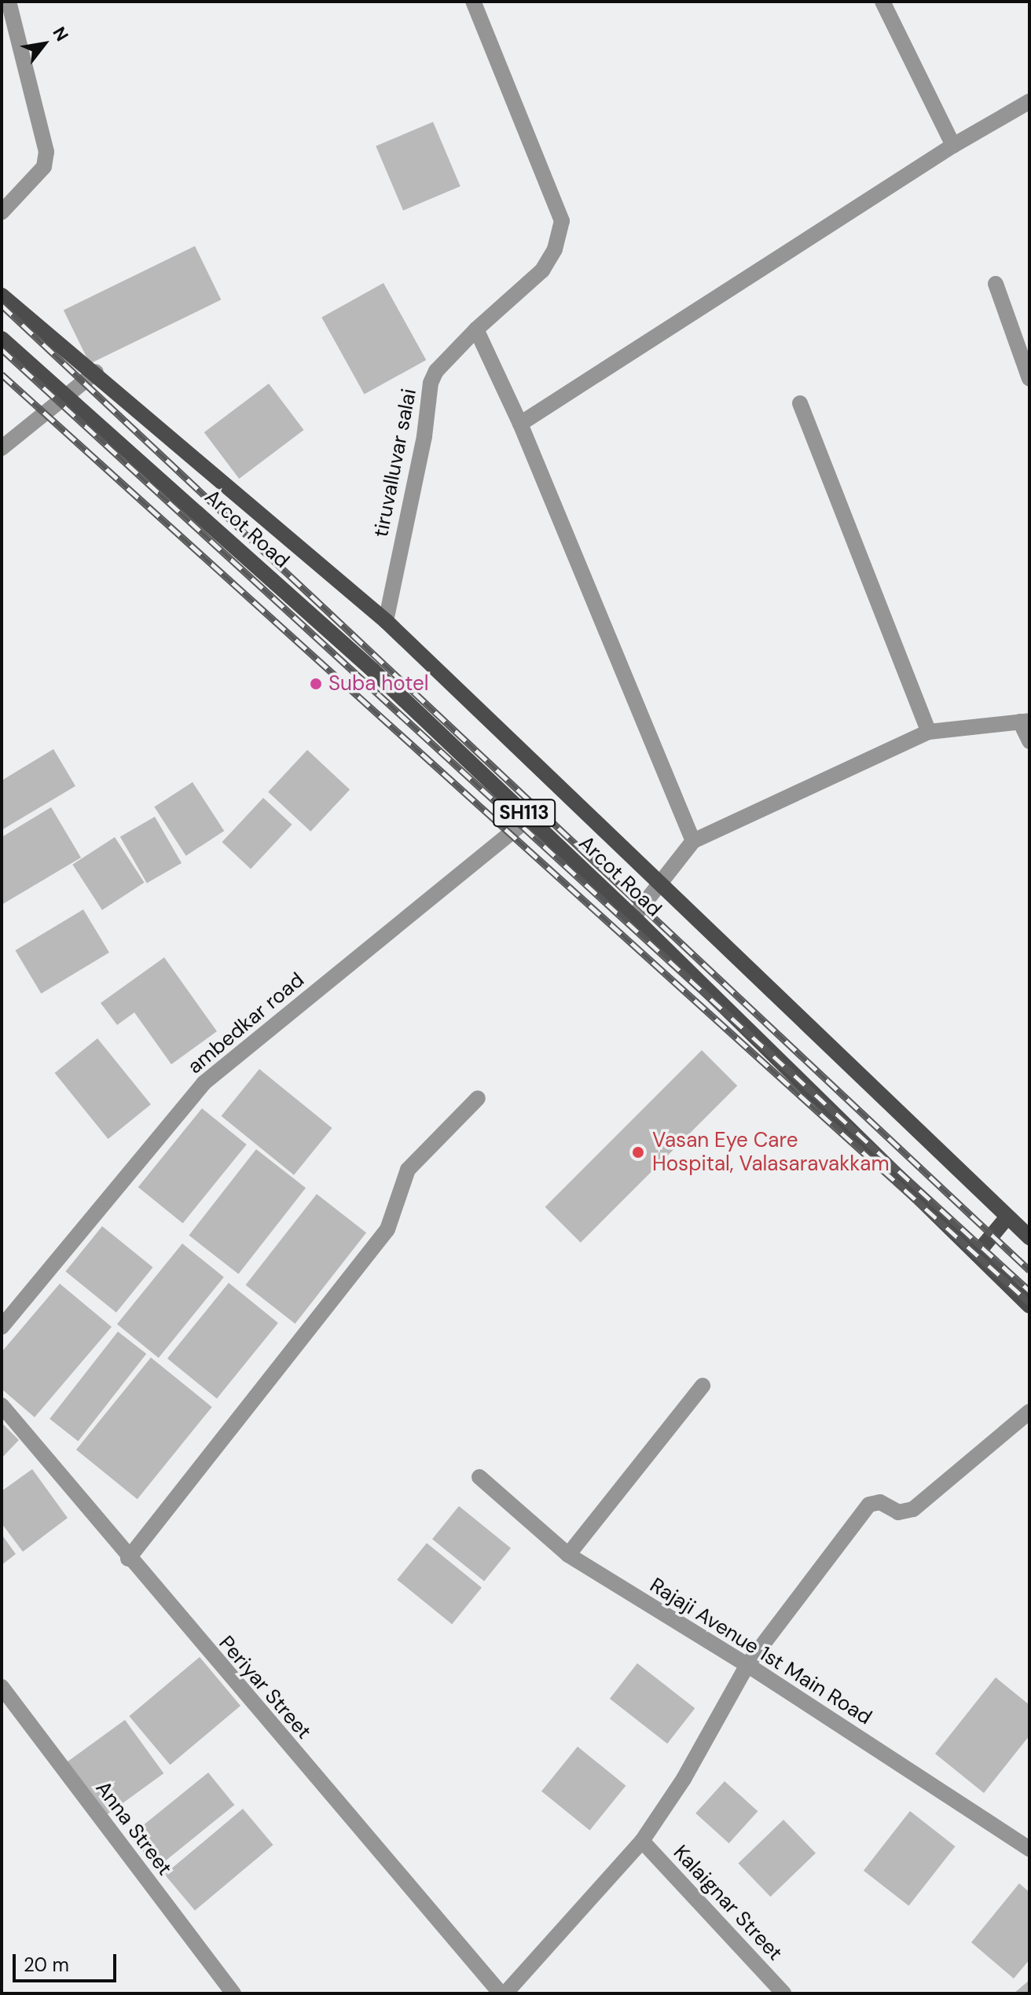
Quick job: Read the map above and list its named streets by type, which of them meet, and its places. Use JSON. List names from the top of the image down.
{
  "streets": {
    "main road": ["Arcot Road", "SH113"],
    "street": [
      "tiruvalluvar salai",
      "ambedkar road",
      "Rajaji Avenue 1st Main Road",
      "Periyar Street",
      "Anna Street",
      "Kalaignar Street"
    ]
  },
  "crossings": [
    ["tiruvalluvar salai", "Arcot Road"],
    ["Arcot Road", "ambedkar road"]
  ],
  "places": ["Suba hotel", "Vasan Eye Care Hospital, Valasaravakkam"],
  "scale_bar": "20 m",
  "north": "top right"
}
